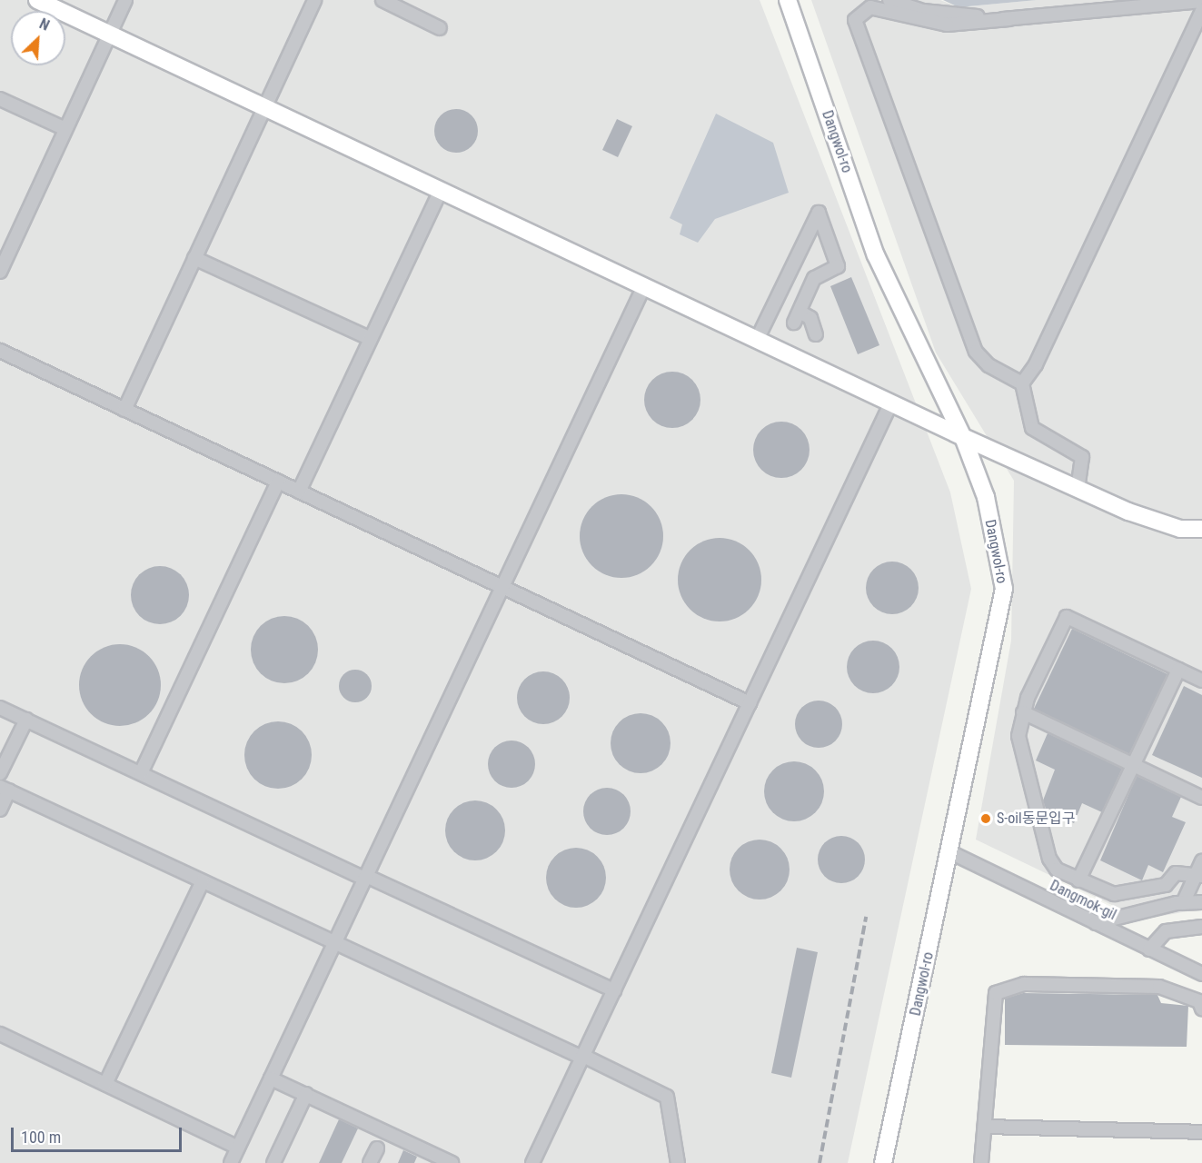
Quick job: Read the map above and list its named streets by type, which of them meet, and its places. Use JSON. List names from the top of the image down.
{
  "streets": {
    "main road": ["Dangwol-ro"],
    "street": ["Dangmok-gil"]
  },
  "crossings": [
    ["Dangwol-ro", "Dangmok-gil"]
  ],
  "places": ["S-oil동문입구"],
  "scale_bar": "100 m",
  "north": "top right"
}
